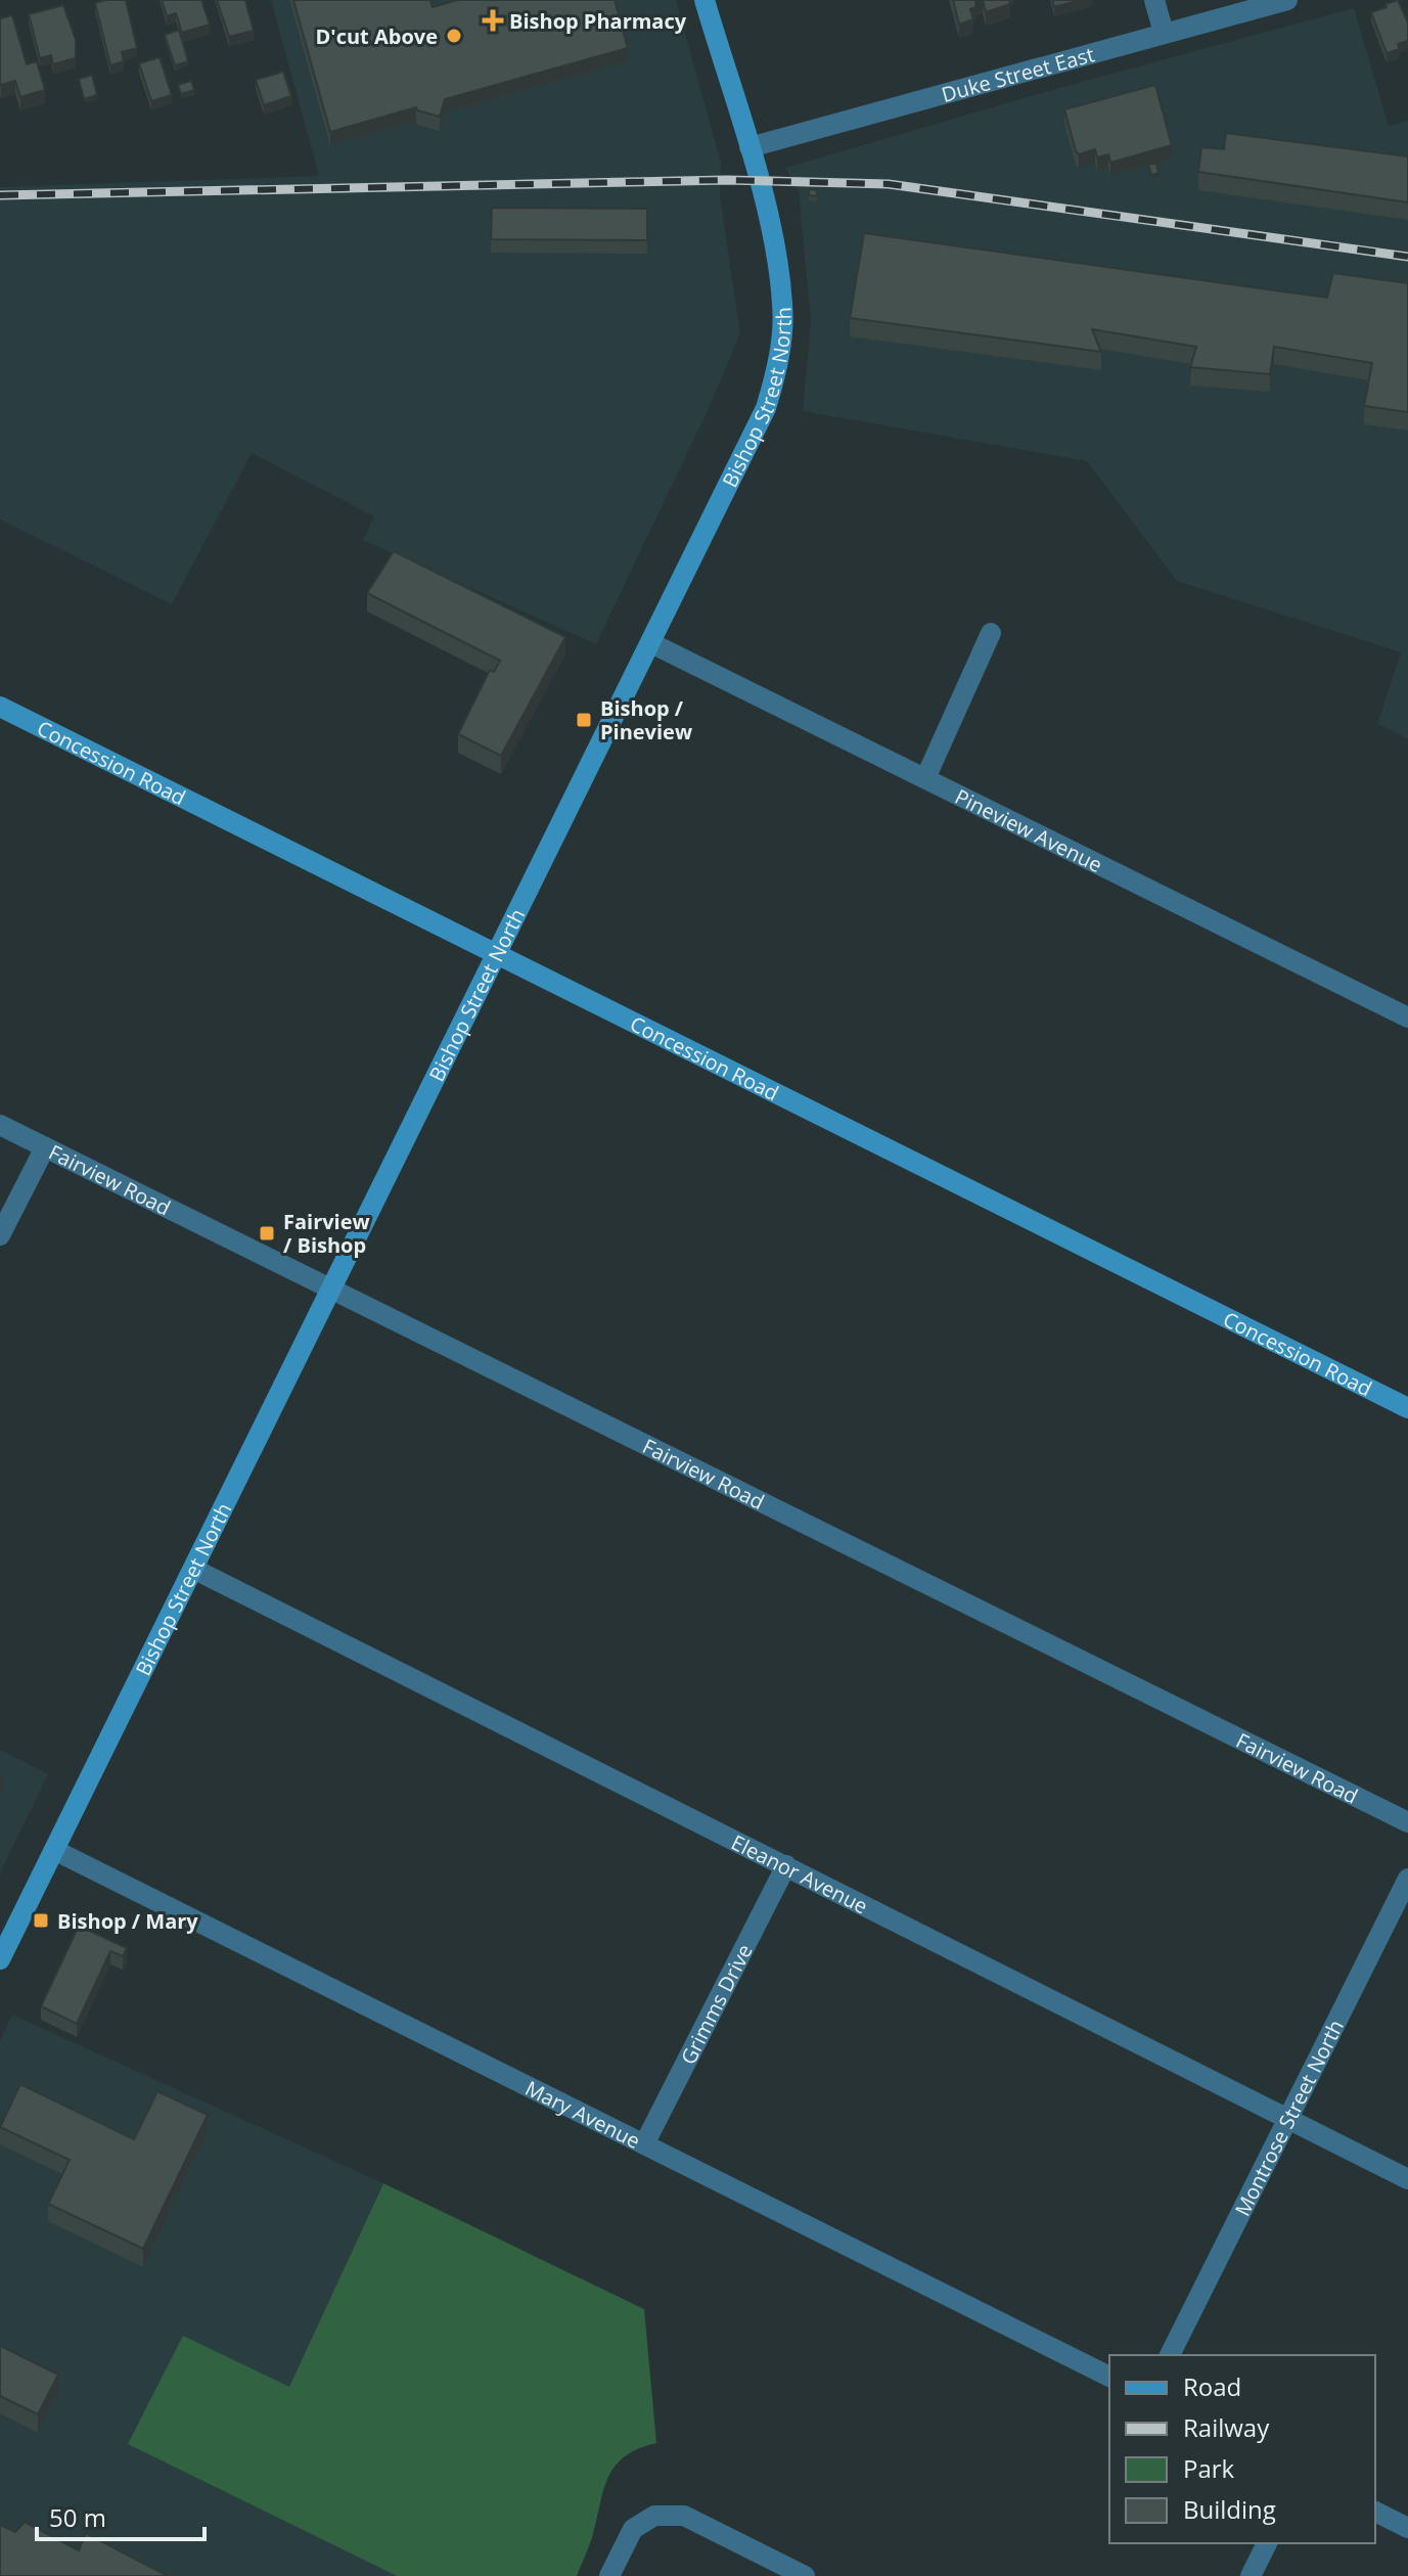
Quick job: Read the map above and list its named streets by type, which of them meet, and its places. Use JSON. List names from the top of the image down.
{
  "streets": {
    "main road": ["Bishop Street North", "Concession Road"],
    "street": [
      "Duke Street East",
      "Pineview Avenue",
      "Fairview Road",
      "Eleanor Avenue",
      "Grimms Drive",
      "Mary Avenue",
      "Montrose Street North"
    ]
  },
  "crossings": [
    ["Duke Street East", "Bishop Street North"],
    ["Bishop Street North", "Concession Road"],
    ["Bishop Street North", "Pineview Avenue"],
    ["Bishop Street North", "Fairview Road"],
    ["Bishop Street North", "Eleanor Avenue"],
    ["Bishop Street North", "Mary Avenue"],
    ["Eleanor Avenue", "Grimms Drive"],
    ["Eleanor Avenue", "Montrose Street North"],
    ["Grimms Drive", "Mary Avenue"]
  ],
  "places": {
    "health": ["Bishop Pharmacy"],
    "other": ["D'cut Above"],
    "transit": ["Bishop / Pineview", "Fairview / Bishop", "Bishop / Mary"]
  },
  "legend": [
    "Road",
    "Railway",
    "Park",
    "Building"
  ],
  "scale_bar": "50 m"
}
